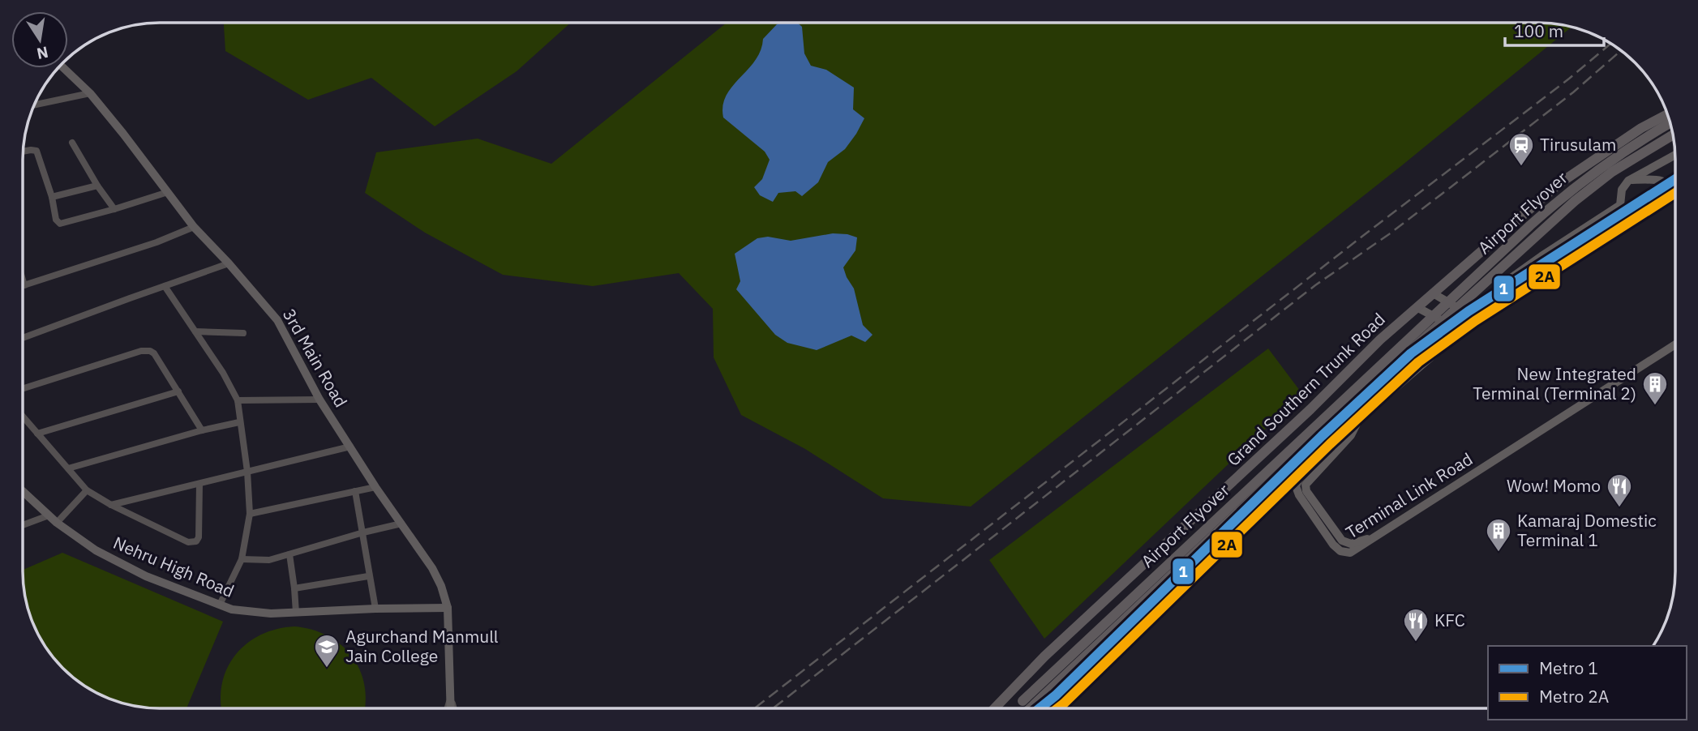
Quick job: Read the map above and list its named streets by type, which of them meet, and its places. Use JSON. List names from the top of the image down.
{
  "streets": {
    "main road": ["Airport Flyover", "Grand Southern Trunk Road"],
    "street": ["3rd Main Road", "Terminal Link Road", "Nehru High Road"]
  },
  "crossings": [
    ["3rd Main Road", "Nehru High Road"]
  ],
  "places": {
    "station": ["Tirusulam"],
    "building": ["New Integrated Terminal (Terminal 2)", "Kamaraj Domestic Terminal 1"],
    "restaurant": ["Wow! Momo", "KFC"],
    "school or university": ["Agurchand Manmull Jain College"]
  },
  "lines": ["metro line 1", "metro line 2A"],
  "legend": ["Metro 1", "Metro 2A"],
  "scale_bar": "100 m",
  "north": "bottom"
}
